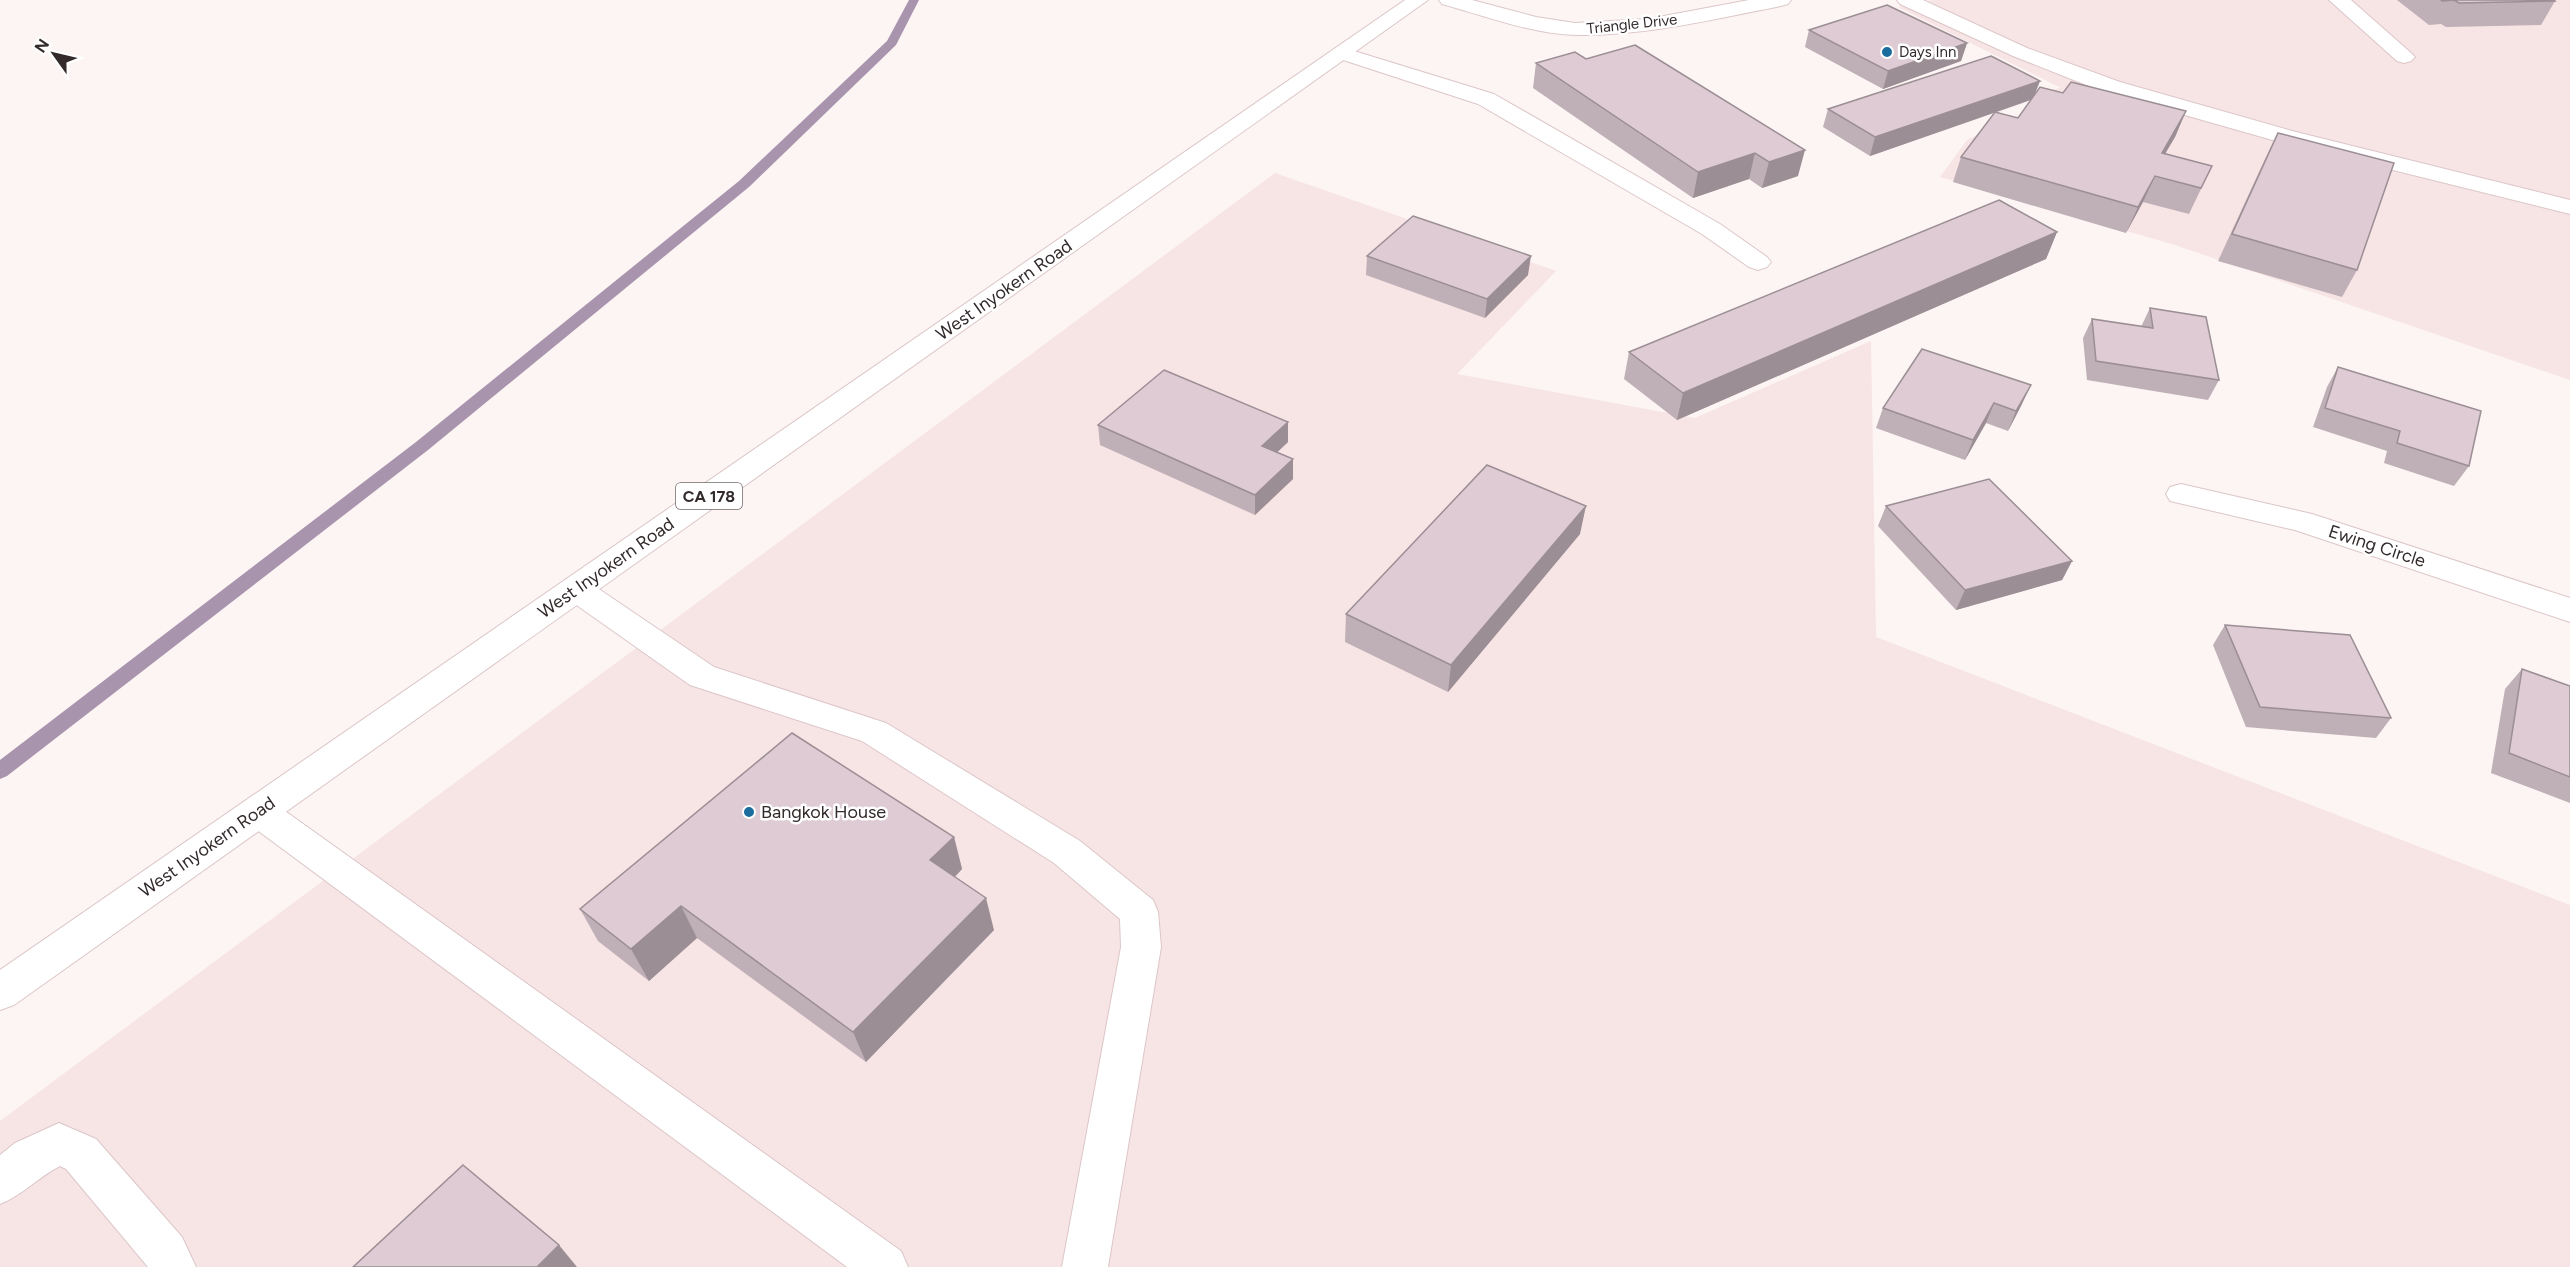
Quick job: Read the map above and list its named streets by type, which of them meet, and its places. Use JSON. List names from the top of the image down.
{
  "streets": {
    "main road": [
      "Triangle Drive",
      "West Inyokern Road",
      "CA 178",
      "Ewing Circle"
    ]
  },
  "places": ["Days Inn", "Bangkok House"],
  "north": "top left"
}
